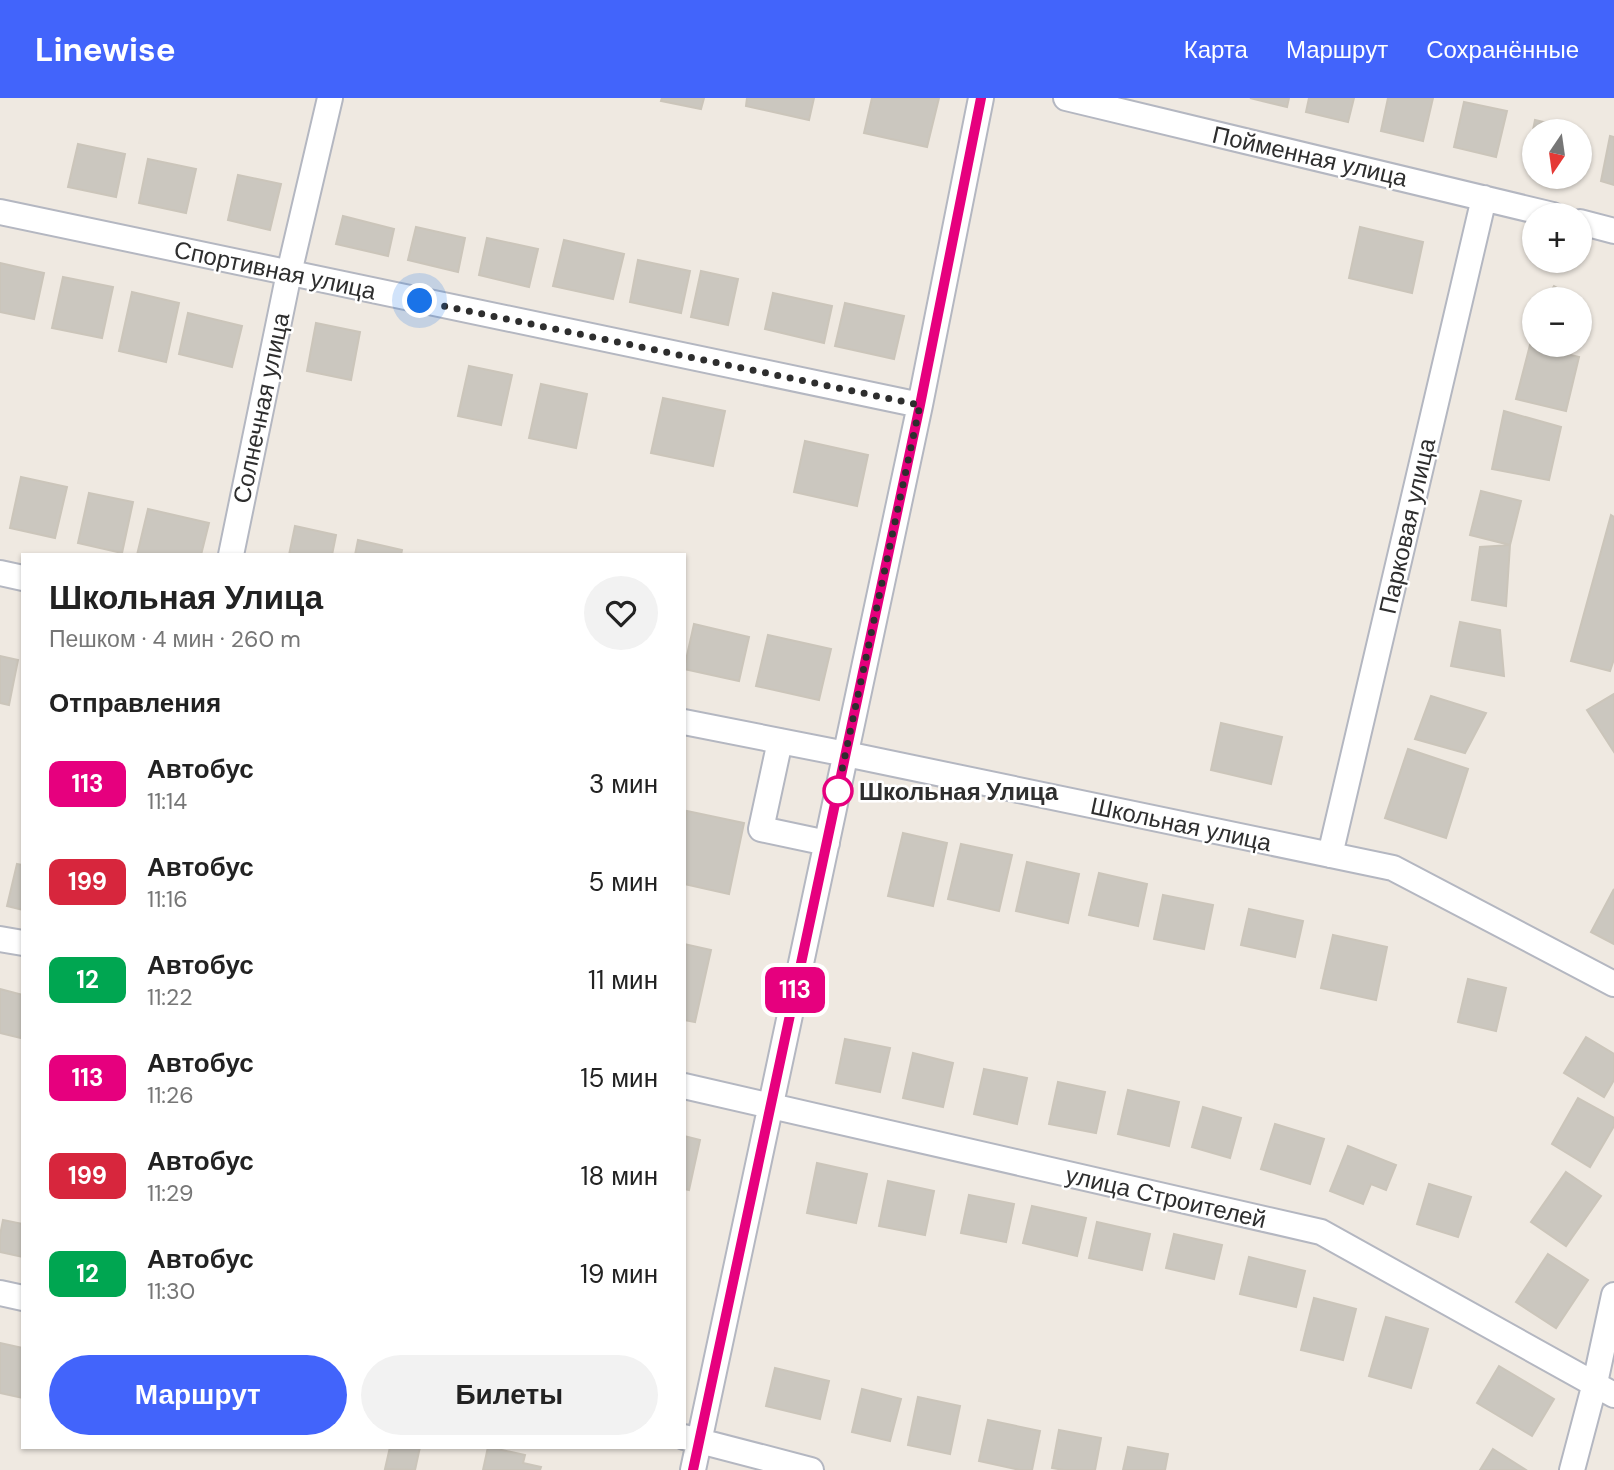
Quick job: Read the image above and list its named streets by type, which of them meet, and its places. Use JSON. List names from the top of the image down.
{
  "streets": {
    "street": [
      "Пойменная улица",
      "Спортивная улица",
      "Солнечная улица",
      "Парковая улица",
      "Школьная улица",
      "улица Строителей"
    ]
  },
  "crossings": [
    ["Пойменная улица", "Парковая улица"],
    ["Спортивная улица", "Солнечная улица"],
    ["Парковая улица", "Школьная улица"]
  ],
  "places": ["Школьная Улица"],
  "lines": ["bus line 113"],
  "north": "bottom",
  "page": {
    "header": "Linewise",
    "nav": ["Карта", "Маршрут", "Сохранённые"],
    "on_map": "113",
    "map_buttons": ["+", "−"],
    "heading": [
      ["Школьная Улица", "Пешком · 4 мин · 260 m"],
      "Отправления"
    ],
    "list": [
      {
        "mark": "113",
        "name": "Автобус",
        "note": "11:14",
        "value": "3 мин"
      },
      {
        "mark": "199",
        "name": "Автобус",
        "note": "11:16",
        "value": "5 мин"
      },
      {
        "mark": "12",
        "name": "Автобус",
        "note": "11:22",
        "value": "11 мин"
      },
      {
        "mark": "113",
        "name": "Автобус",
        "note": "11:26",
        "value": "15 мин"
      },
      {
        "mark": "199",
        "name": "Автобус",
        "note": "11:29",
        "value": "18 мин"
      },
      {
        "mark": "12",
        "name": "Автобус",
        "note": "11:30",
        "value": "19 мин"
      }
    ],
    "buttons": ["Маршрут", "Билеты"]
  }
}
